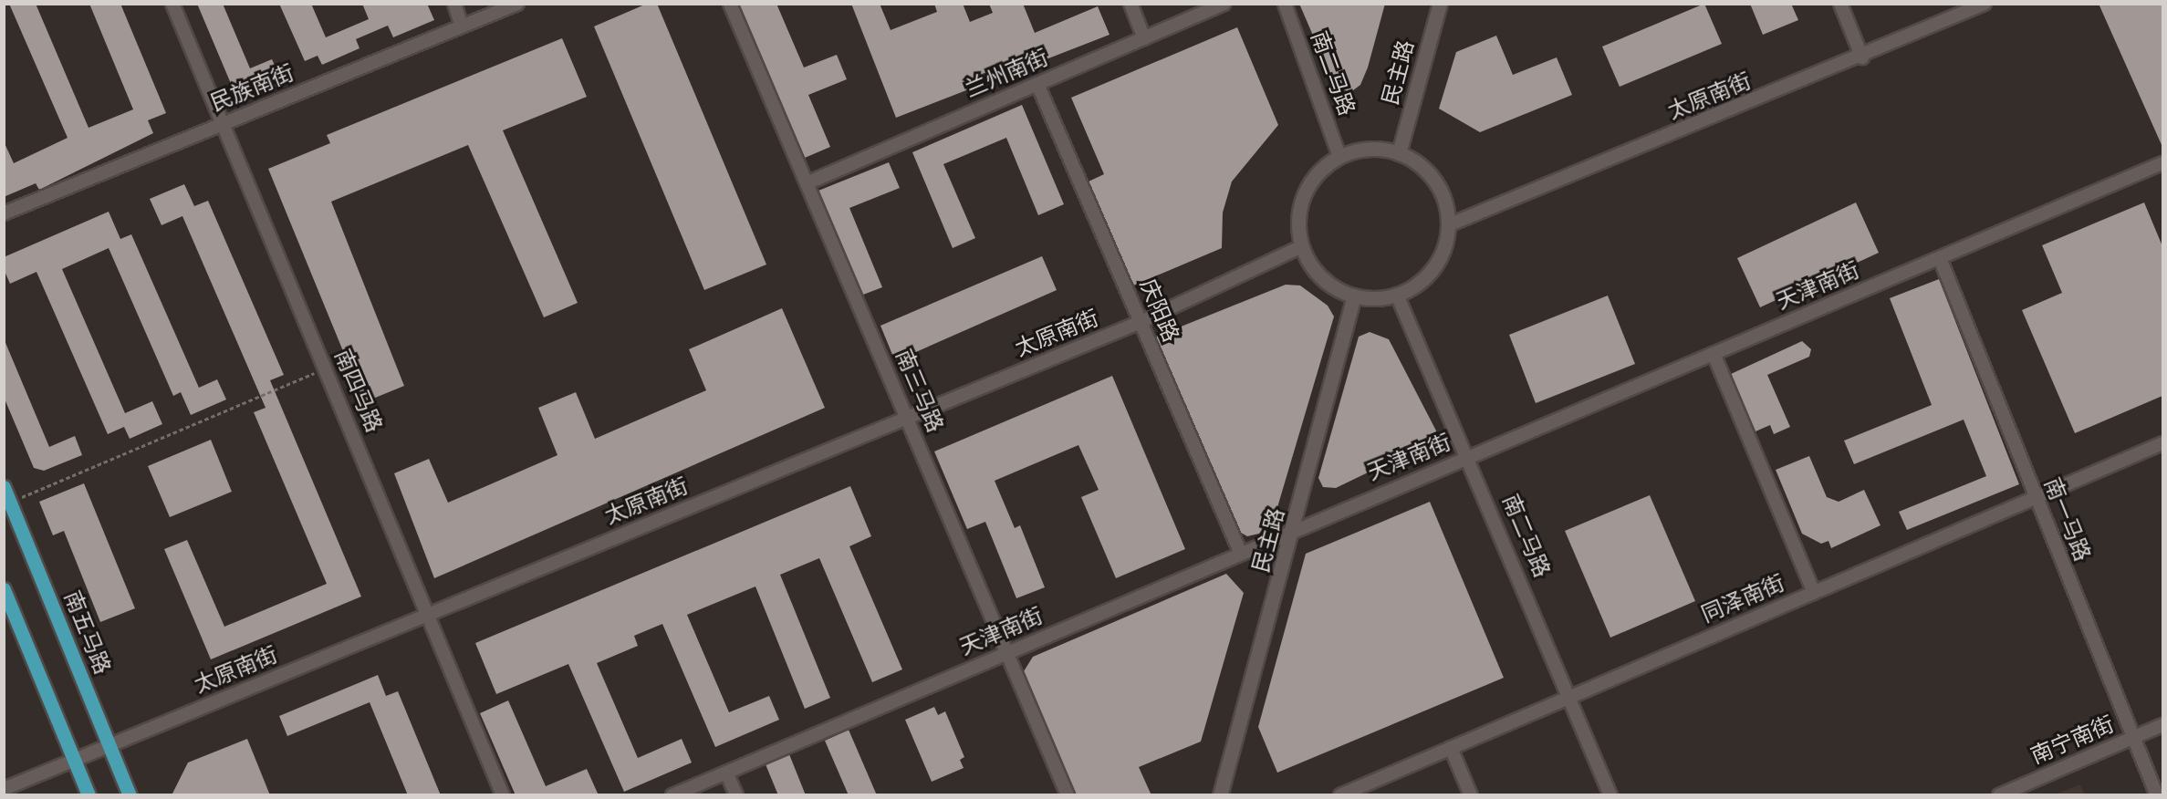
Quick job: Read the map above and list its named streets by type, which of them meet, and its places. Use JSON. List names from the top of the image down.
{
  "streets": {
    "main road": ["南五马路"],
    "street": [
      "民主路",
      "南二马路",
      "兰州南街",
      "民族南街",
      "太原南街",
      "天津南街",
      "庆阳路",
      "南四马路",
      "南三马路",
      "南一马路",
      "同泽南街",
      "南宁南街"
    ]
  },
  "crossings": [
    ["民主路", "南二马路"],
    ["民主路", "太原南街"],
    ["民主路", "天津南街"],
    ["南二马路", "太原南街"],
    ["南二马路", "天津南街"],
    ["南二马路", "同泽南街"],
    ["兰州南街", "庆阳路"],
    ["兰州南街", "南三马路"],
    ["民族南街", "南四马路"],
    ["太原南街", "庆阳路"],
    ["太原南街", "南四马路"],
    ["太原南街", "南三马路"],
    ["太原南街", "南五马路"],
    ["天津南街", "庆阳路"],
    ["天津南街", "南三马路"],
    ["天津南街", "南一马路"],
    ["南一马路", "同泽南街"],
    ["南一马路", "南宁南街"]
  ]
}
